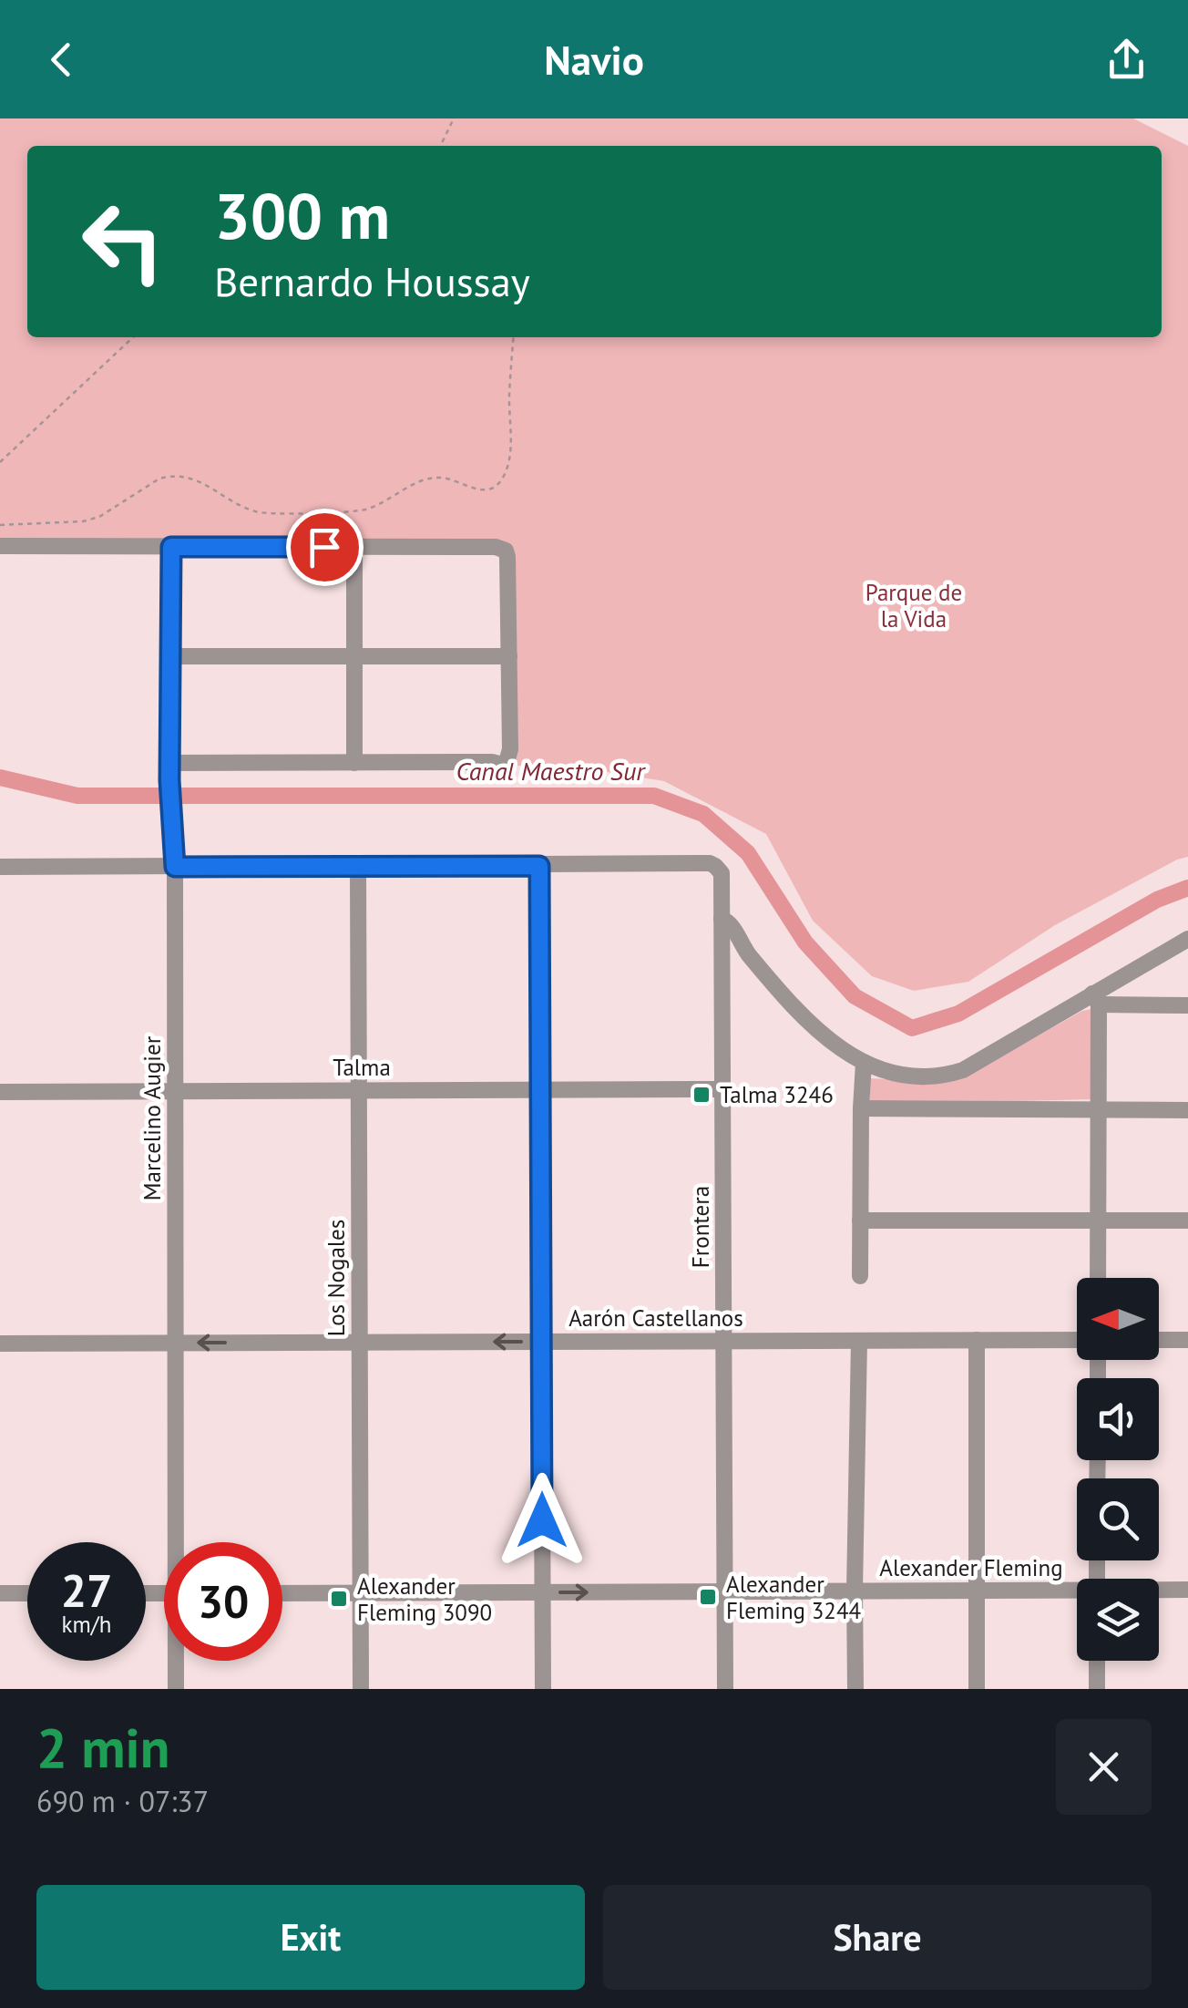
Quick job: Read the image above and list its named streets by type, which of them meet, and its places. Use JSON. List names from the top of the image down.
{
  "streets": {
    "street": [
      "Talma",
      "Marcelino Augier",
      "Frontera",
      "Los Nogales",
      "Aarón Castellanos",
      "Alexander Fleming"
    ]
  },
  "crossings": [
    ["Talma", "Marcelino Augier"],
    ["Talma", "Frontera"],
    ["Talma", "Los Nogales"],
    ["Marcelino Augier", "Aarón Castellanos"],
    ["Frontera", "Aarón Castellanos"],
    ["Frontera", "Alexander Fleming"],
    ["Los Nogales", "Aarón Castellanos"],
    ["Los Nogales", "Alexander Fleming"]
  ],
  "water": ["Canal Maestro Sur"],
  "parks": ["Parque de la Vida"],
  "places": {
    "transit": ["Talma 3246", "Alexander Fleming 3244", "Alexander Fleming 3090"]
  },
  "north": "left",
  "page": {
    "header": "Navio",
    "turn": ["300 m", "Bernardo Houssay"],
    "speed": "27 km/h",
    "limit": "30",
    "heading": ["2 min", "690 m · 07:37"],
    "buttons": ["Exit", "Share"]
  }
}
